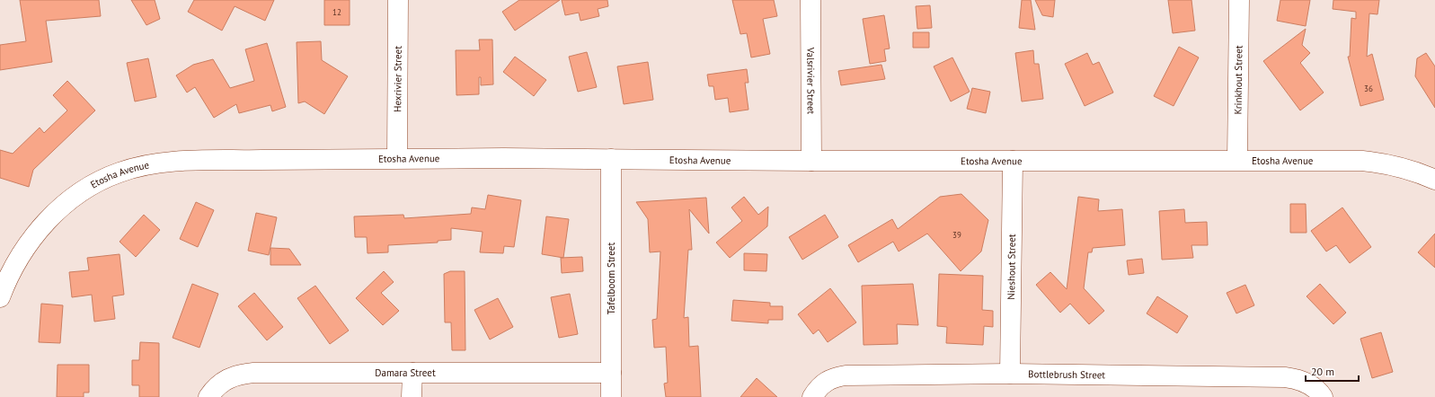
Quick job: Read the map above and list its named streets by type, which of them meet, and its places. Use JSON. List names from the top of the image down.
{
  "streets": {
    "street": [
      "Hexrivier Street",
      "Krinkhout Street",
      "Valsrivier Street",
      "Etosha Avenue",
      "Nieshout Street",
      "Tafelboom Street",
      "Damara Street",
      "Bottlebrush Street"
    ]
  },
  "crossings": [
    ["Hexrivier Street", "Etosha Avenue"],
    ["Krinkhout Street", "Etosha Avenue"],
    ["Valsrivier Street", "Etosha Avenue"],
    ["Etosha Avenue", "Nieshout Street"],
    ["Etosha Avenue", "Tafelboom Street"],
    ["Nieshout Street", "Bottlebrush Street"],
    ["Tafelboom Street", "Damara Street"]
  ],
  "house_numbers": ["12", "36", "39"],
  "scale_bar": "20 m"
}
